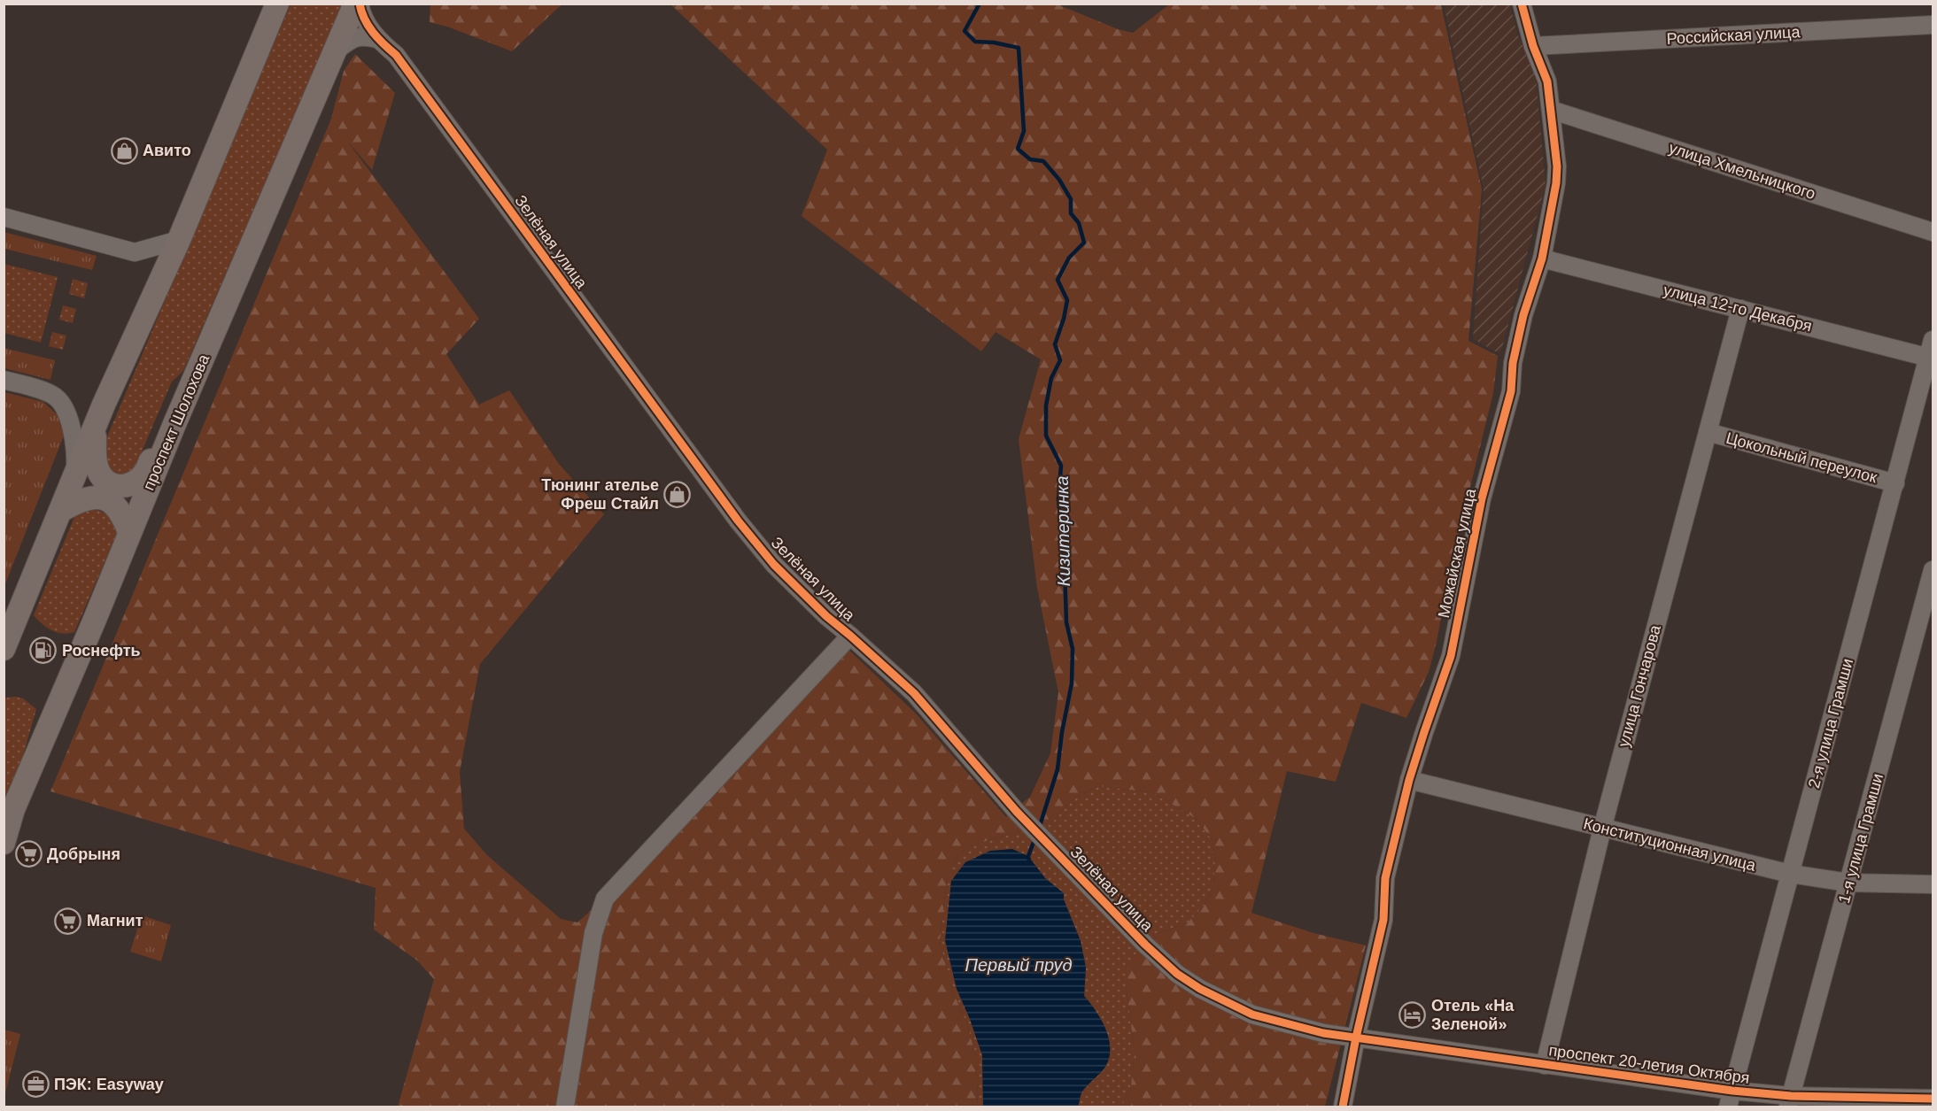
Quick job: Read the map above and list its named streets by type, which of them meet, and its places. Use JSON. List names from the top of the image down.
{
  "streets": {
    "main road": ["проспект Шолохова"],
    "street": [
      "Российская улица",
      "улица Хмельницкого",
      "Зелёная улица",
      "улица 12-го Декабря",
      "Цокольный переулок",
      "Можайская улица",
      "улица Гончарова",
      "2-я улица Грамши",
      "1-я улица Грамши",
      "Конституционная улица",
      "проспект 20-летия Октября"
    ]
  },
  "crossings": [
    ["Российская улица", "Можайская улица"],
    ["улица Хмельницкого", "Можайская улица"],
    ["Зелёная улица", "Можайская улица"],
    ["Зелёная улица", "проспект 20-летия Октября"],
    ["улица 12-го Декабря", "Можайская улица"],
    ["улица 12-го Декабря", "улица Гончарова"],
    ["улица 12-го Декабря", "2-я улица Грамши"],
    ["Цокольный переулок", "улица Гончарова"],
    ["Цокольный переулок", "2-я улица Грамши"],
    ["Можайская улица", "Конституционная улица"],
    ["Можайская улица", "проспект 20-летия Октября"],
    ["улица Гончарова", "Конституционная улица"],
    ["улица Гончарова", "проспект 20-летия Октября"],
    ["2-я улица Грамши", "Конституционная улица"],
    ["2-я улица Грамши", "проспект 20-летия Октября"],
    ["1-я улица Грамши", "Конституционная улица"],
    ["1-я улица Грамши", "проспект 20-летия Октября"]
  ],
  "water": ["Кизитеринка", "Первый пруд"],
  "places": {
    "shop": ["Авито", "Тюнинг ателье Фреш Стайл"],
    "fuel station": ["Роснефть"],
    "supermarket": ["Добрыня", "Магнит"],
    "hotel": ["Отель «На Зеленой»"],
    "office": ["ПЭК: Easyway"]
  }
}
